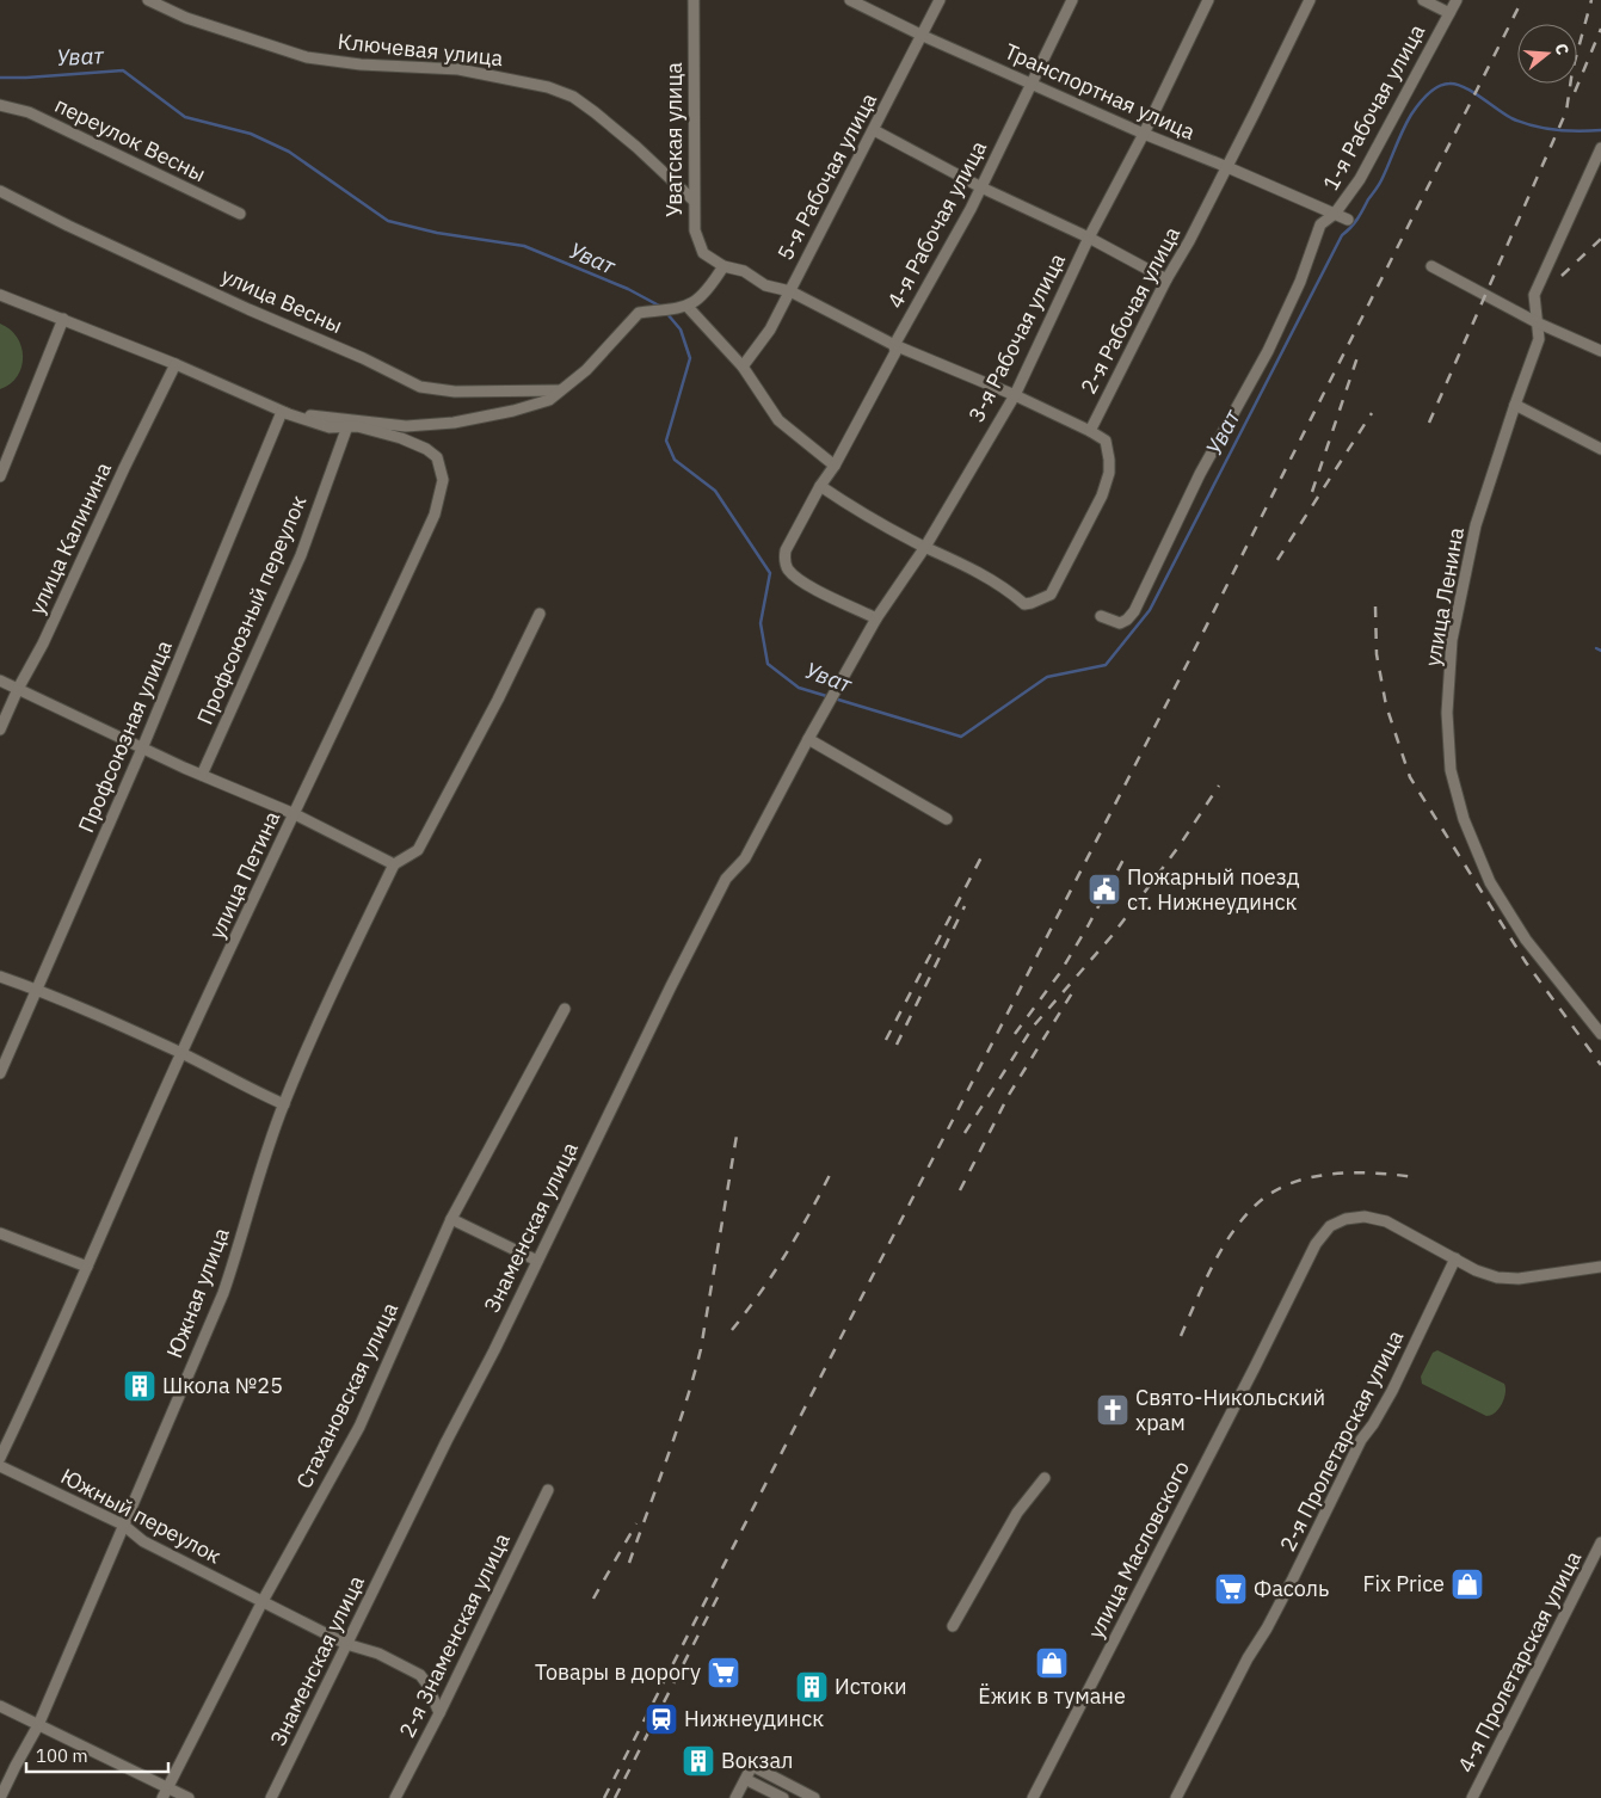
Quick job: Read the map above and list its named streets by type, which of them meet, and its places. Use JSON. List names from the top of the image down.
{
  "streets": {
    "street": [
      "Ключевая улица",
      "Транспортная улица",
      "1-я Рабочая улица",
      "переулок Весны",
      "Уватская улица",
      "5-я Рабочая улица",
      "4-я Рабочая улица",
      "улица Весны",
      "2-я Рабочая улица",
      "3-я Рабочая улица",
      "улица Калинина",
      "улица Ленина",
      "Профсоюзный переулок",
      "Профсоюзная улица",
      "улица Петина",
      "Знаменская улица",
      "Южная улица",
      "Стахановская улица",
      "2-я Пролетарская улица",
      "Южный переулок",
      "улица Масловского",
      "2-я Знаменская улица",
      "4-я Пролетарская улица"
    ]
  },
  "crossings": [
    ["Ключевая улица", "Уватская улица"],
    ["Транспортная улица", "1-я Рабочая улица"],
    ["Транспортная улица", "5-я Рабочая улица"],
    ["Транспортная улица", "4-я Рабочая улица"],
    ["Транспортная улица", "2-я Рабочая улица"],
    ["Транспортная улица", "3-я Рабочая улица"],
    ["Уватская улица", "5-я Рабочая улица"],
    ["Уватская улица", "4-я Рабочая улица"],
    ["Уватская улица", "2-я Рабочая улица"],
    ["Уватская улица", "3-я Рабочая улица"],
    ["4-я Рабочая улица", "3-я Рабочая улица"],
    ["3-я Рабочая улица", "Знаменская улица"],
    ["Профсоюзный переулок", "улица Петина"],
    ["Профсоюзная улица", "улица Петина"],
    ["Знаменская улица", "Южный переулок"],
    ["Южная улица", "Южный переулок"],
    ["Стахановская улица", "Южный переулок"],
    ["2-я Пролетарская улица", "улица Масловского"],
    ["Южный переулок", "2-я Знаменская улица"]
  ],
  "water": ["Уват"],
  "places": {
    "public building": ["Пожарный поезд ст. Нижнеудинск"],
    "building": ["Школа №25", "Истоки", "Вокзал"],
    "church": ["Свято-Никольский храм"],
    "shop": ["Fix Price", "Ёжик в тумане"],
    "supermarket": ["Фасоль", "Товары в дорогу"],
    "station": ["Нижнеудинск"]
  },
  "scale_bar": "100 m",
  "north": "right"
}
